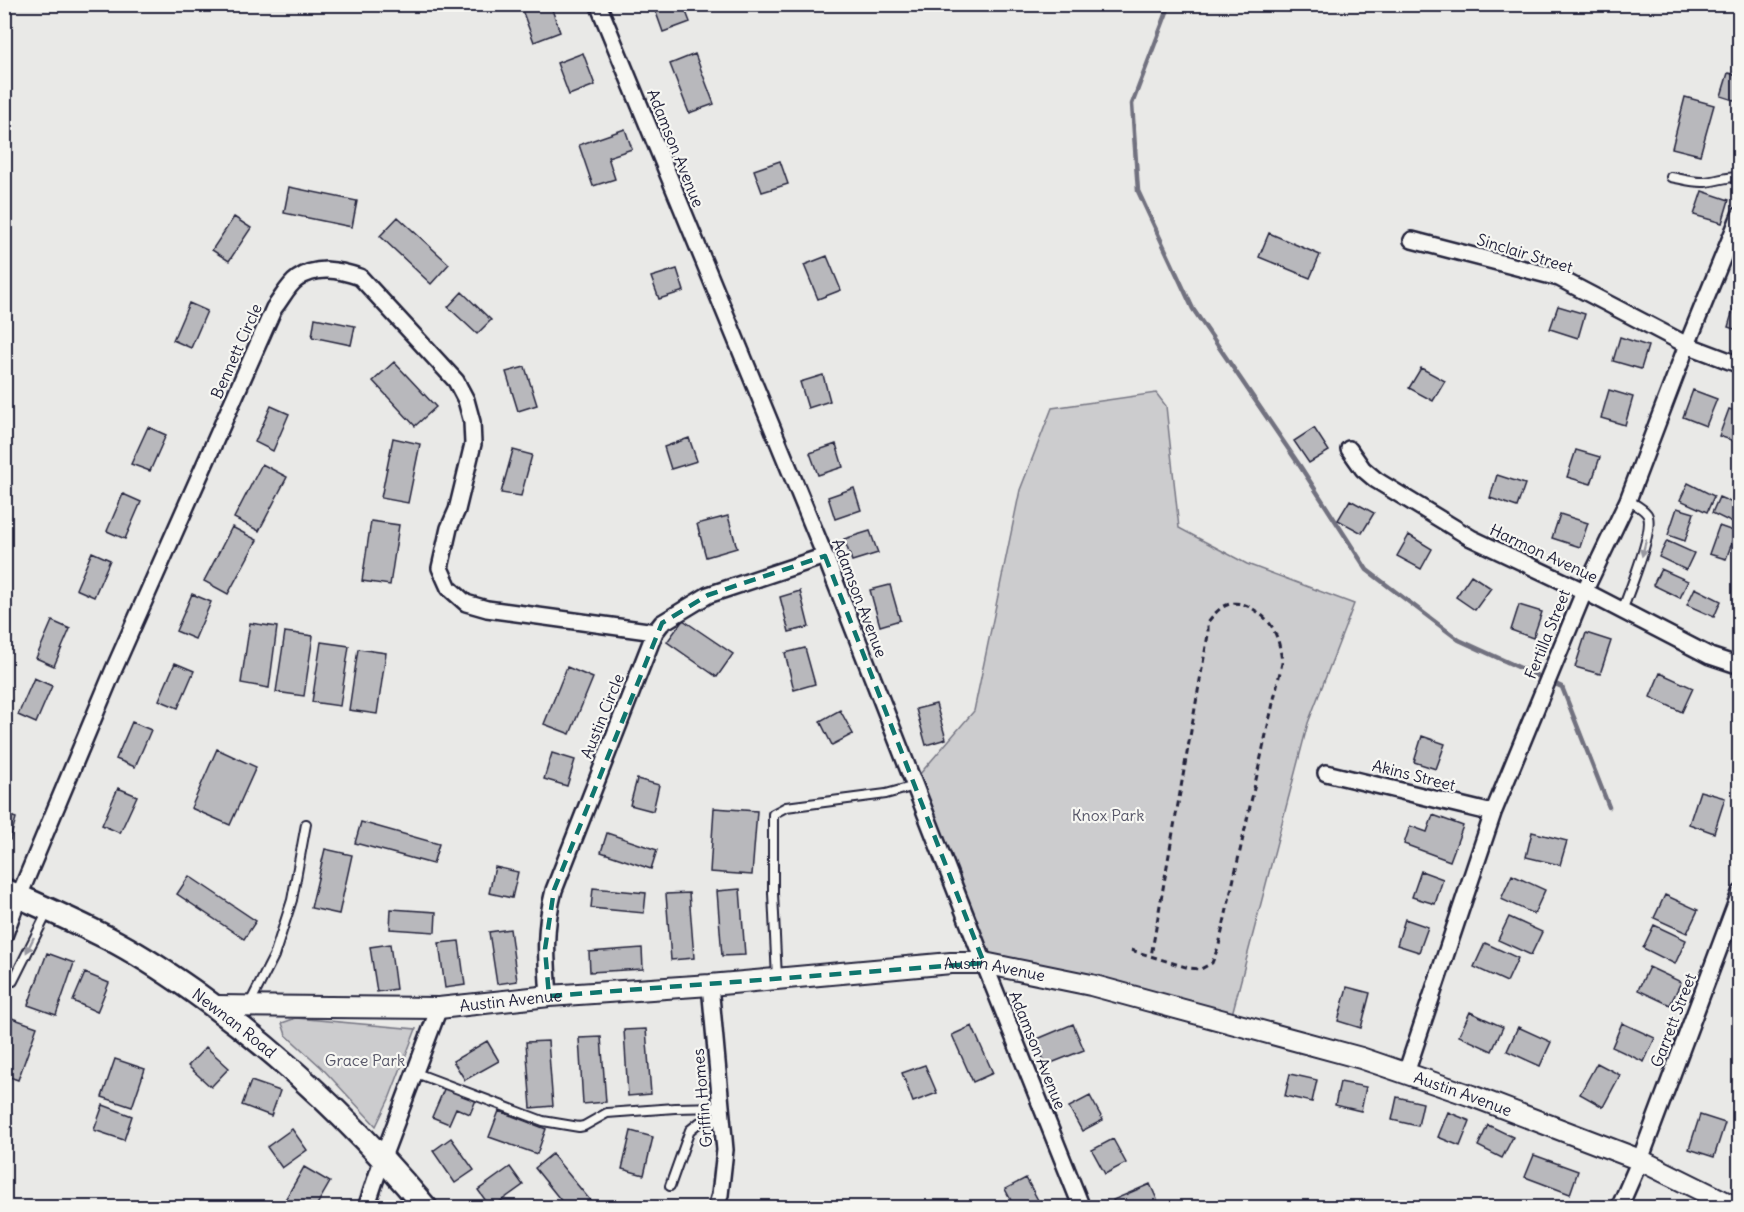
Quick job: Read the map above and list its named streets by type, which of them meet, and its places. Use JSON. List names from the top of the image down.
{
  "streets": {
    "main road": ["Newnan Road"],
    "street": [
      "Adamson Avenue",
      "Sinclair Street",
      "Bennett Circle",
      "Harmon Avenue",
      "Fertilla Street",
      "Austin Circle",
      "Akins Street",
      "Austin Avenue",
      "Garrett Street",
      "Griffin Homes"
    ]
  },
  "crossings": [
    ["Adamson Avenue", "Austin Circle"],
    ["Adamson Avenue", "Austin Avenue"],
    ["Sinclair Street", "Fertilla Street"],
    ["Bennett Circle", "Austin Circle"],
    ["Bennett Circle", "Newnan Road"],
    ["Harmon Avenue", "Fertilla Street"],
    ["Fertilla Street", "Akins Street"],
    ["Fertilla Street", "Austin Avenue"],
    ["Austin Circle", "Austin Avenue"],
    ["Austin Avenue", "Garrett Street"],
    ["Austin Avenue", "Newnan Road"],
    ["Austin Avenue", "Griffin Homes"]
  ],
  "parks": ["Knox Park", "Grace Park"]
}
